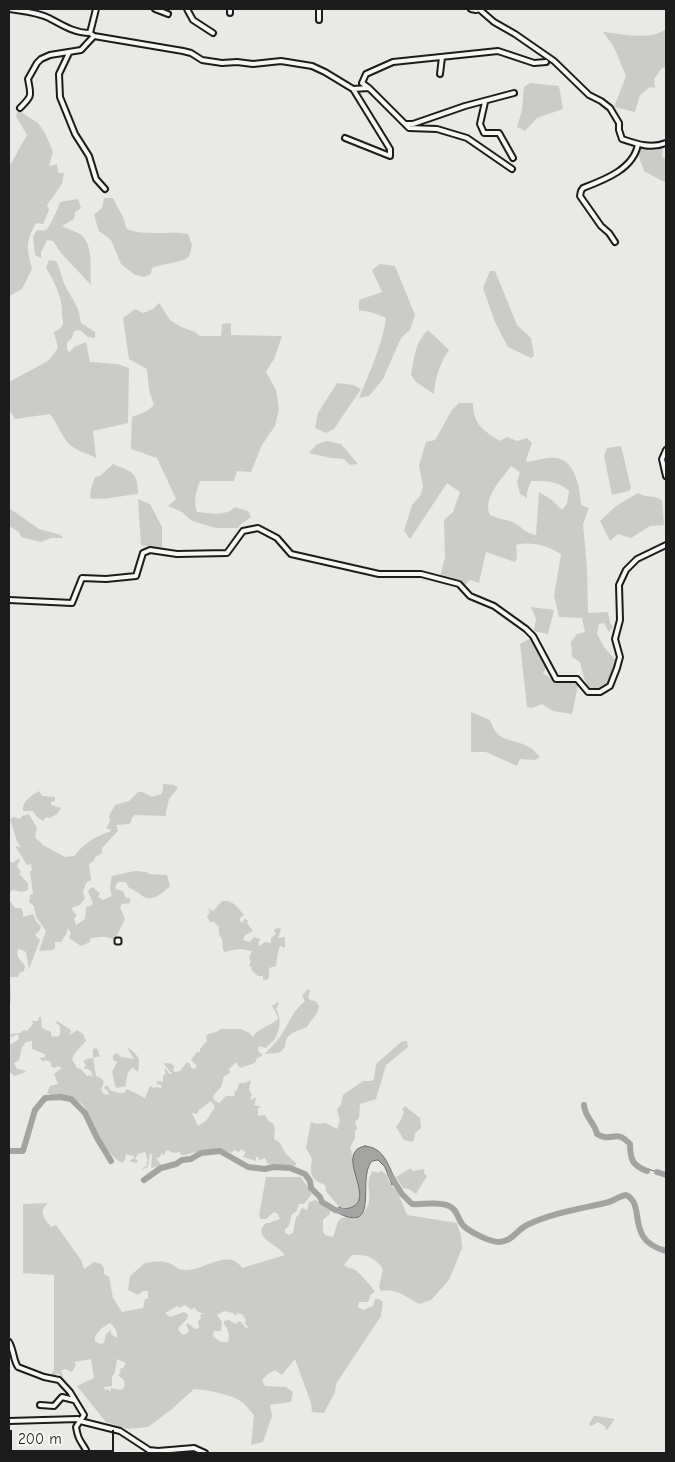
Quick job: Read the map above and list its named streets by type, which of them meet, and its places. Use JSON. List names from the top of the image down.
{
  "scale_bar": "200 m"
}
